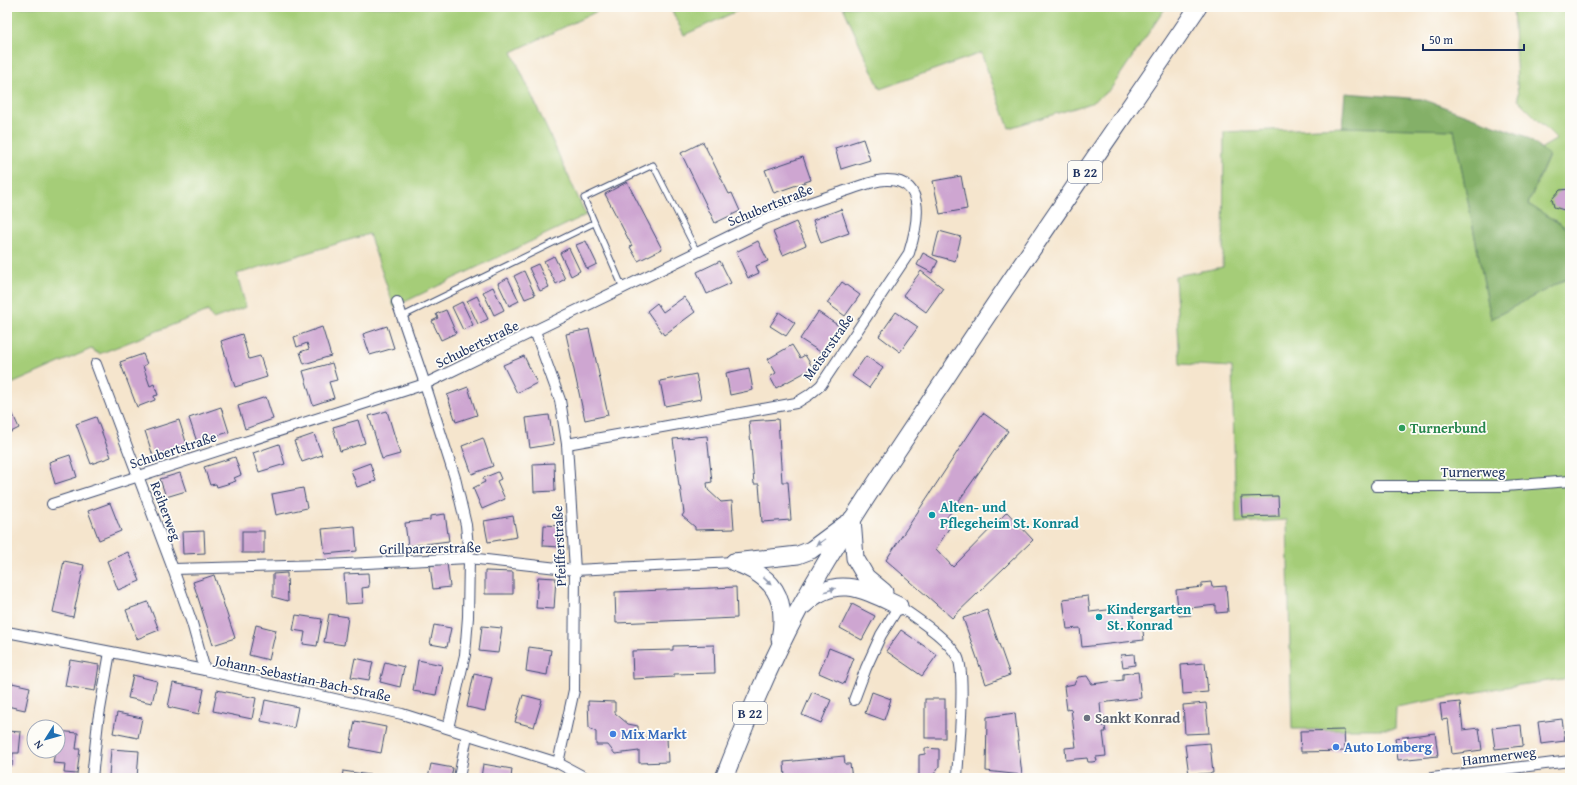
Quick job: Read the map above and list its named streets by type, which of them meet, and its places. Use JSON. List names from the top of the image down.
{
  "streets": {
    "main road": ["B 22"],
    "street": [
      "Schubertstraße",
      "Meiserstraße",
      "Turnerweg",
      "Reiherweg",
      "Pfeifferstraße",
      "Grillparzerstraße",
      "Johann-Sebastian-Bach-Straße",
      "Hammerweg"
    ]
  },
  "crossings": [
    ["Schubertstraße", "Meiserstraße"],
    ["Schubertstraße", "Reiherweg"],
    ["Schubertstraße", "Pfeifferstraße"],
    ["Meiserstraße", "Pfeifferstraße"],
    ["Reiherweg", "Grillparzerstraße"],
    ["Reiherweg", "Johann-Sebastian-Bach-Straße"],
    ["Pfeifferstraße", "Grillparzerstraße"],
    ["Pfeifferstraße", "Johann-Sebastian-Bach-Straße"]
  ],
  "places": [
    "Turnerbund",
    "Alten- und Pflegeheim St. Konrad",
    "Kindergarten St. Konrad",
    "Sankt Konrad",
    "Mix Markt",
    "Auto Lomberg"
  ],
  "scale_bar": "50 m",
  "north": "bottom left"
}
